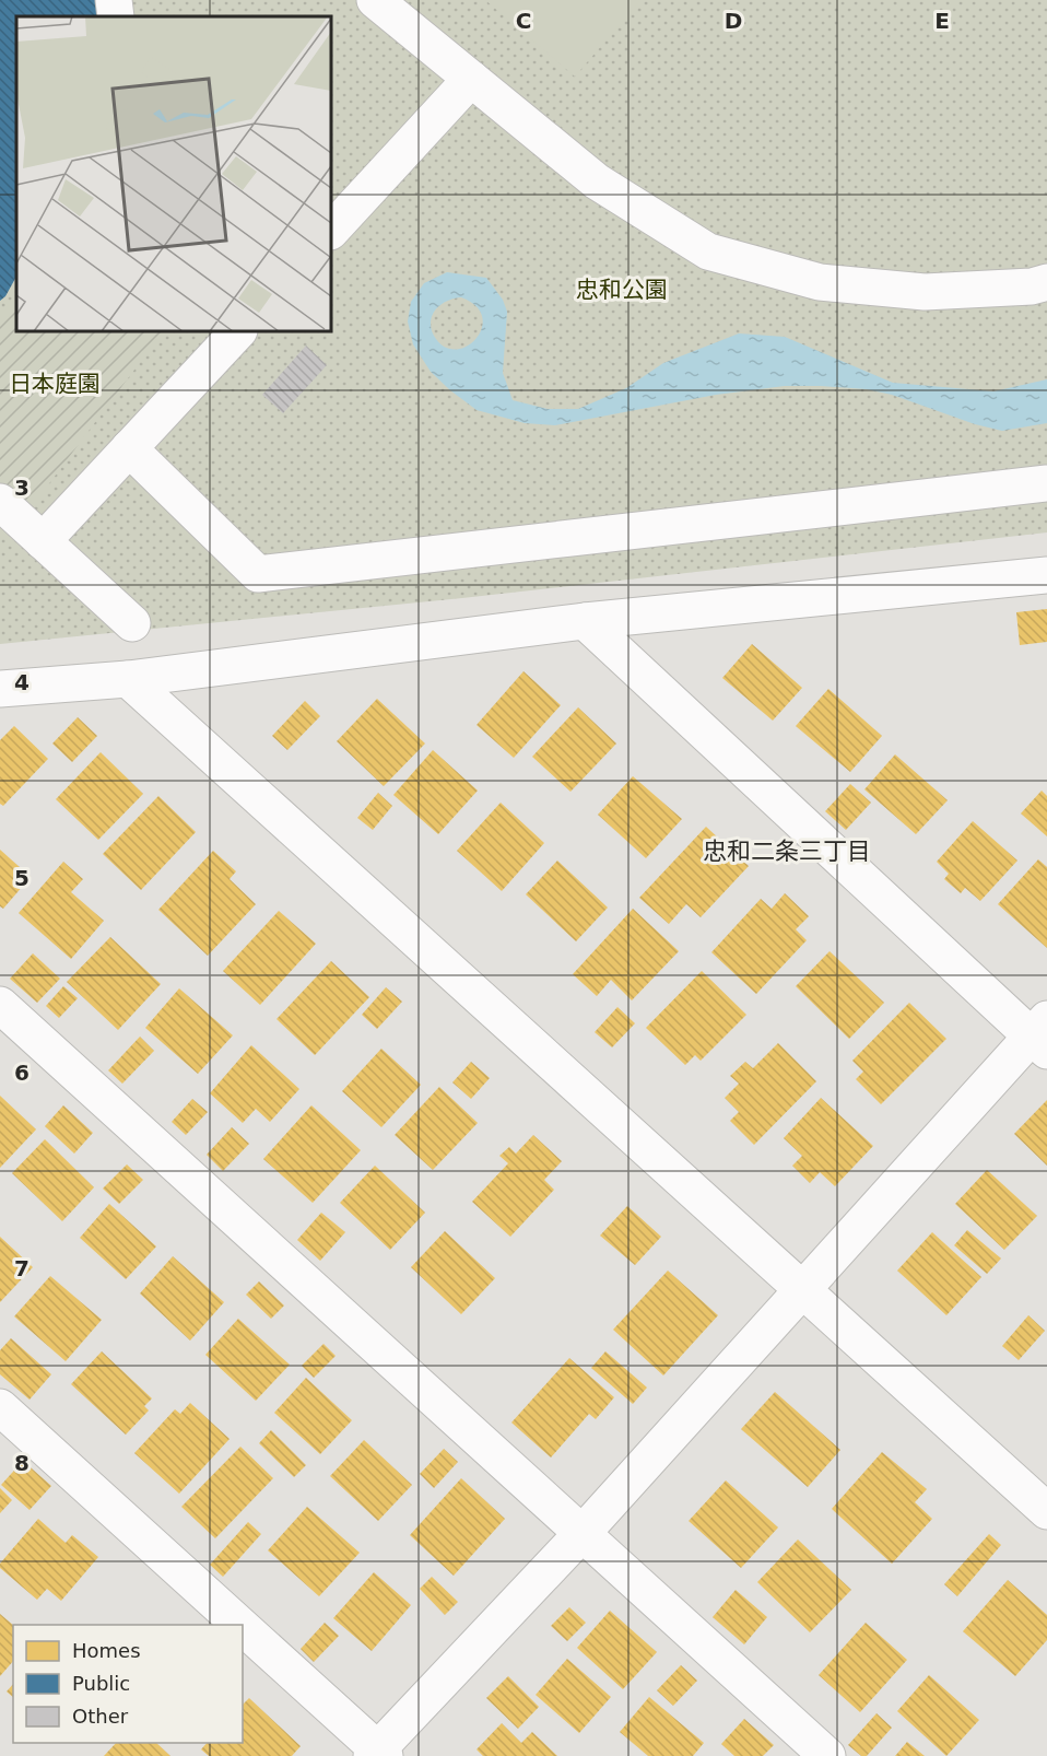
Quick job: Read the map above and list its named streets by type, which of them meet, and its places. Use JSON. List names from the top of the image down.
{
  "districts": ["忠和二条三丁目"],
  "parks": ["忠和公園", "日本庭園"],
  "legend": ["Homes", "Public", "Other"],
  "grid": {
    "columns": ["C", "D", "E"],
    "rows": [
      "3",
      "4",
      "5",
      "6",
      "7",
      "8"
    ]
  }
}
